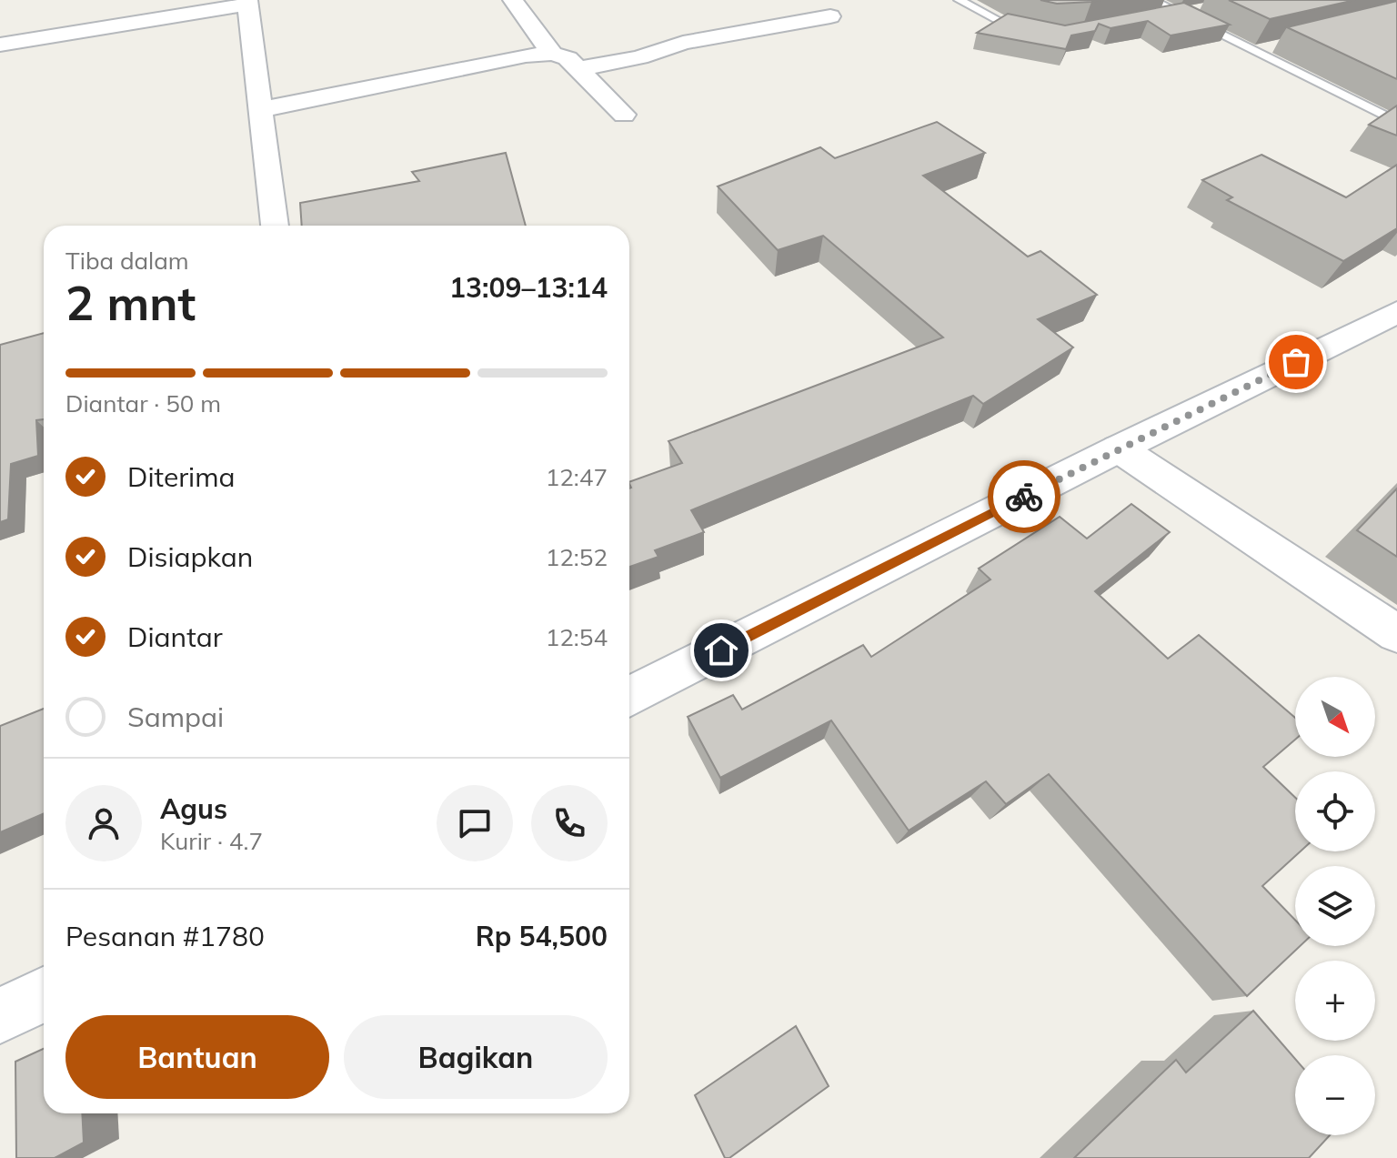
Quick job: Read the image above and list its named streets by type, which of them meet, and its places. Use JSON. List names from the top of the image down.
{
  "north": "bottom right",
  "page": {
    "heading": ["2 mnt", "Tiba dalam", "13:09–13:14"],
    "panel": [
      "Agus",
      "Kurir · 4.7",
      "Pesanan #1780",
      "Rp 54,500"
    ],
    "bar": "Diantar · 50 m",
    "list": [
      ["Diterima", "12:47"],
      ["Disiapkan", "12:52"],
      ["Diantar", "12:54"],
      "Sampai"
    ],
    "map_buttons": ["+", "−"],
    "buttons": ["Bantuan", "Bagikan"]
  }
}
